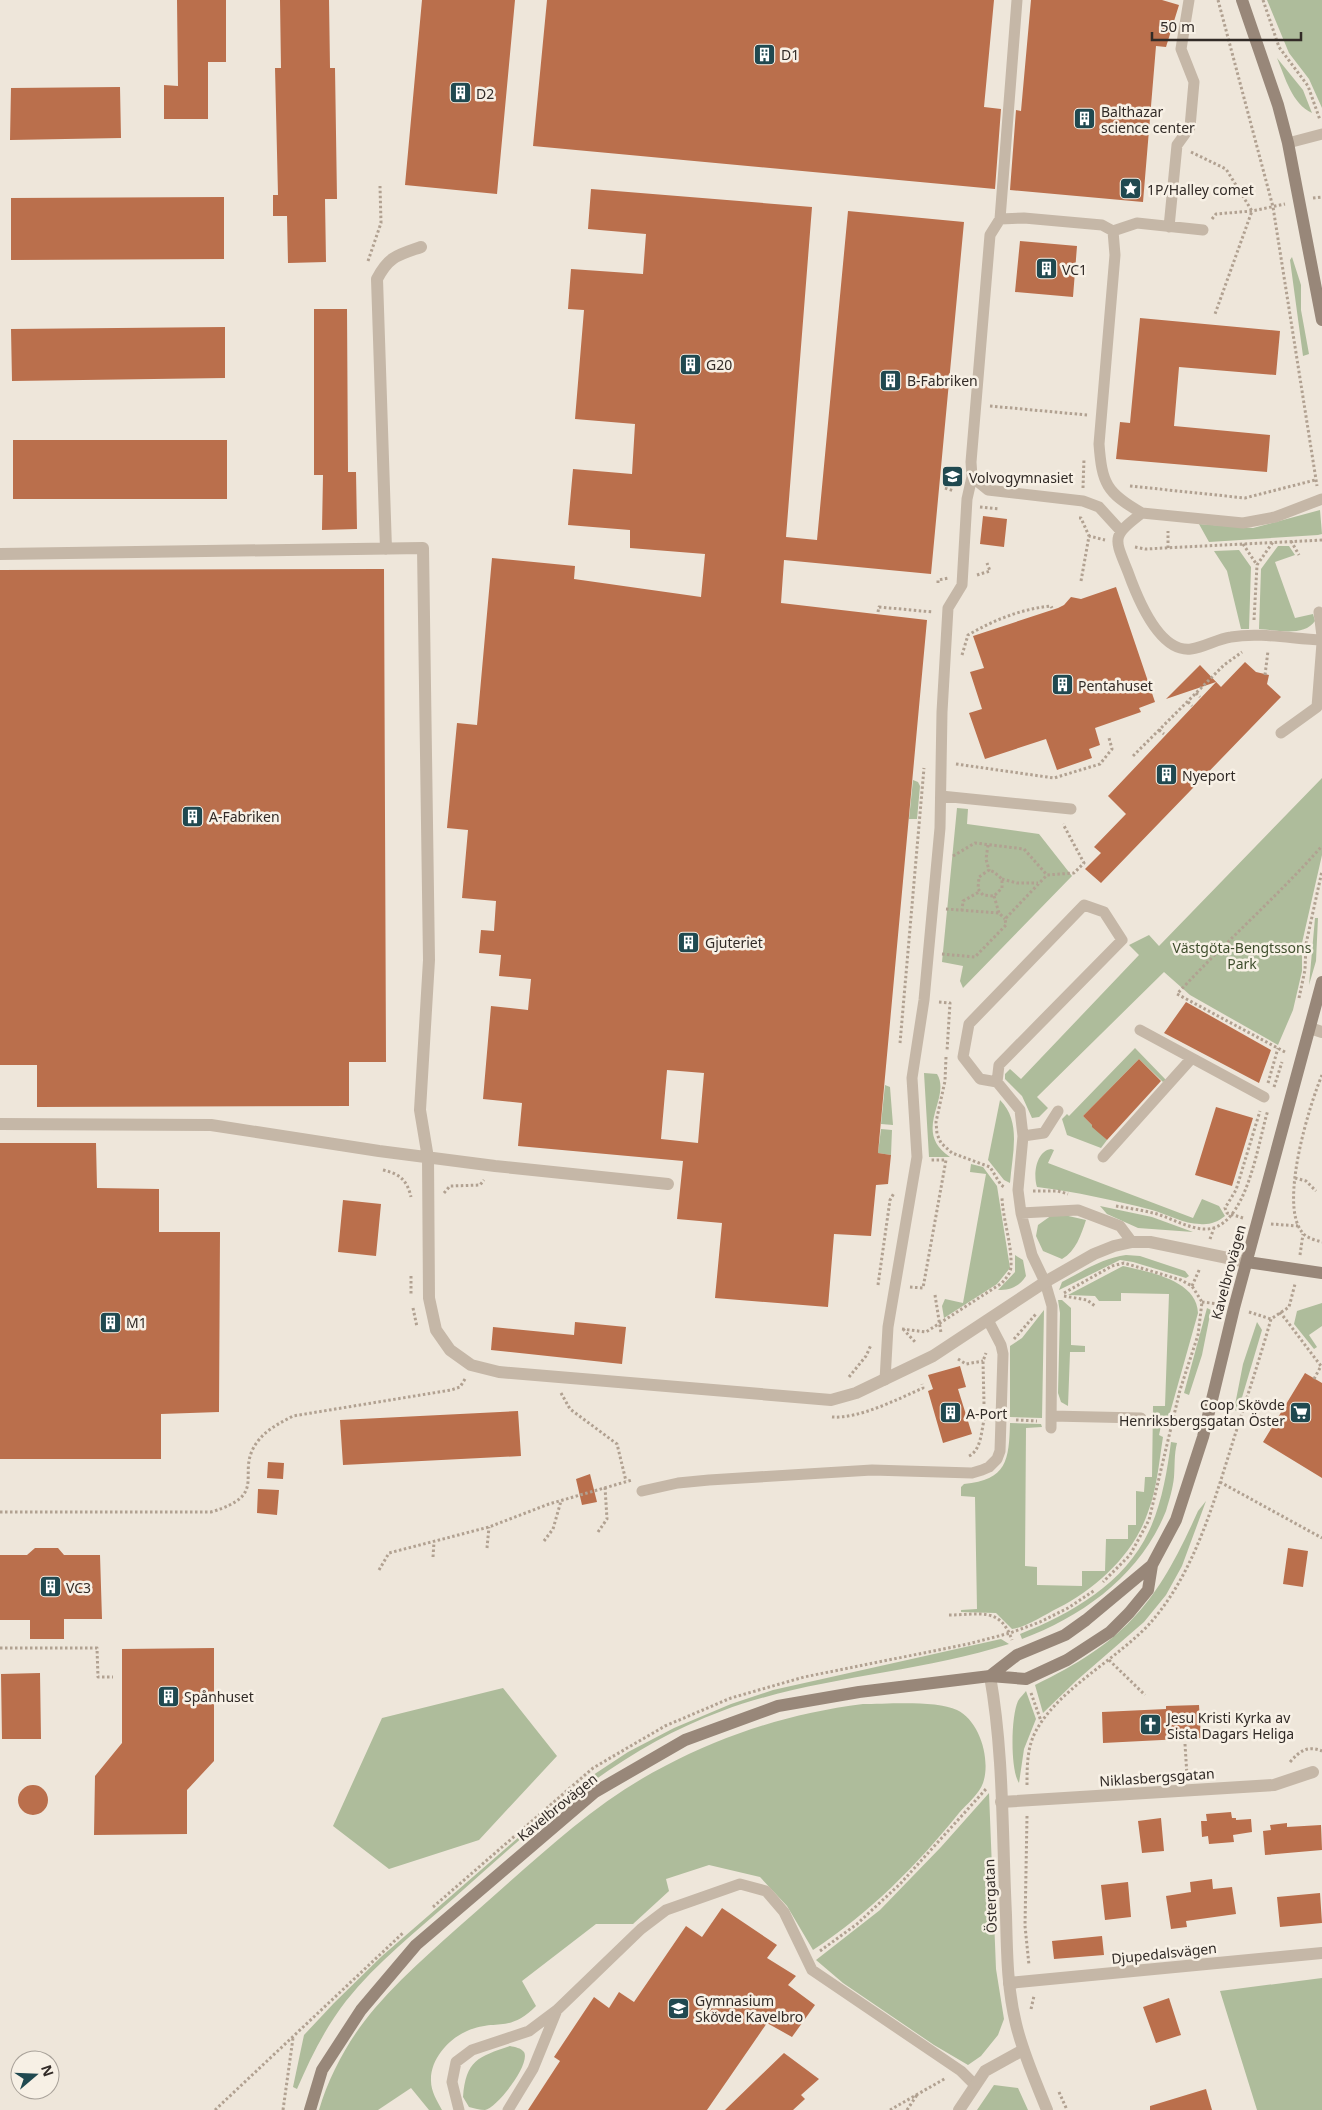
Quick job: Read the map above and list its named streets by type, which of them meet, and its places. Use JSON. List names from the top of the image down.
{
  "streets": {
    "main road": ["Kavelbrovägen"],
    "street": ["Niklasbergsgatan", "Östergatan", "Djupedalsvägen"]
  },
  "crossings": [
    ["Kavelbrovägen", "Östergatan"],
    ["Niklasbergsgatan", "Östergatan"],
    ["Östergatan", "Djupedalsvägen"]
  ],
  "parks": ["Västgöta-Bengtssons Park"],
  "places": {
    "building": [
      "D1",
      "D2",
      "Balthazar science center",
      "VC1",
      "G20",
      "B-Fabriken",
      "Pentahuset",
      "Nyeport",
      "A-Fabriken",
      "Gjuteriet",
      "M1",
      "A-Port",
      "VC3",
      "Spånhuset"
    ],
    "place": ["1P/Halley comet"],
    "school or university": ["Volvogymnasiet", "Gymnasium Skövde Kavelbro"],
    "supermarket": ["Coop Skövde Henriksbergsgatan Öster"],
    "church": ["Jesu Kristi Kyrka av Sista Dagars Heliga"]
  },
  "scale_bar": "50 m",
  "north": "right"
}
